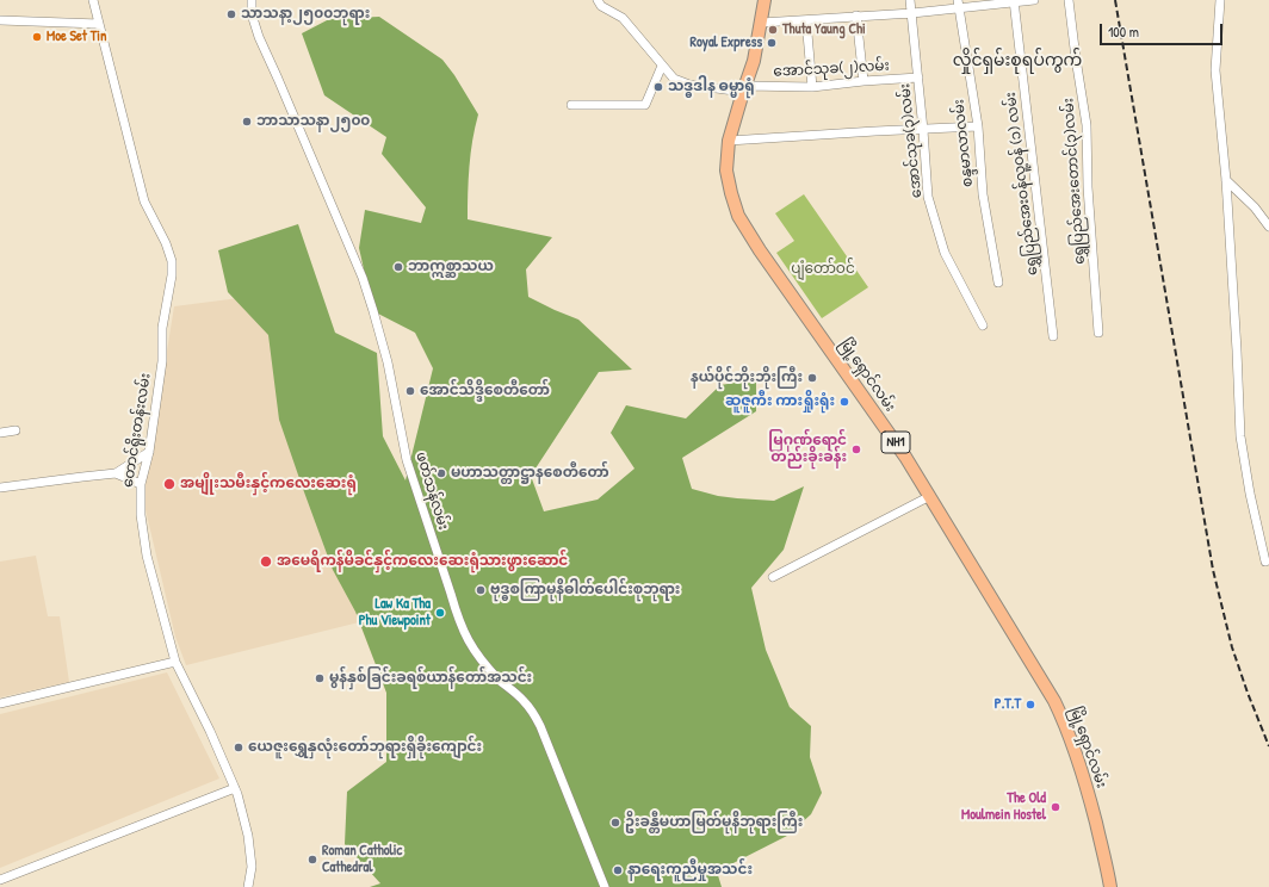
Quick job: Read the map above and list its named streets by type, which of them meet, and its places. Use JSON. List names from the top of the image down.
{
  "streets": {
    "highway": ["မြို့ရှောင်လမ်း", "NH1"],
    "street": [
      "အောင်သုခ(၂)လမ်း",
      "အောင်သုခ(၃)လမ်း",
      "စန္ဒမာလာလမ်း",
      "ရွှေပြည်အေးတောင်(၃)လမ်း",
      "ရွှေပြည်အေးဝန်လူ့ဝန် (၁) လမ်း",
      "တောင်ရိုးတန်းလမ်း",
      "ဖတ်သန်လမ်း"
    ]
  },
  "crossings": [
    ["အောင်သုခ(၂)လမ်း", "အောင်သုခ(၃)လမ်း"],
    ["အောင်သုခ(၂)လမ်း", "မြို့ရှောင်လမ်း"]
  ],
  "districts": ["လှိုင်ရှမ်းစုရပ်ကွက်"],
  "parks": ["ပျံတော်ဝင်"],
  "places": [
    "သာသနာ့၂၅၀၀ဘုရား",
    "Thuta Yaung Chi",
    "Moe Set Tin",
    "Royal Express",
    "သဒ္ဓဒါန ဓမ္မာရုံ",
    "ဘာသာသနာ၂၅၀၀",
    "ဘာဣစ္ဆာသယ",
    "နယ်ပိုင်ဘိုးဘိုးကြီး",
    "အောင်သိဒ္ဒိစေတီတော်",
    "ဆူဇူကီး ကားရှိုးရုံး",
    "မြဂုဏ်ရောင် တည်းခိုးခန်း",
    "မဟာသတ္တာဋ္ဌာနစေတီတော်",
    "အမျိုးသမီးနှင့်ကလေးဆေးရုံ",
    "အမေရိကန်မိခင်နှင့်ကလေးဆေးရုံသားဖွားဆောင်",
    "ဗုဒ္ဓစကြာမုနိဓါတ်ပေါင်းစုဘုရား",
    "Law Ka Tha Phu Viewpoint",
    "မွန်နှစ်ခြင်းခရစ်ယာန်တော်အသင်း",
    "P.T.T",
    "ယေဇူးရွှေနှလုံးတော်ဘုရားရှိခိုးကျောင်း",
    "The Old Moulmein Hostel",
    "ဦးခန္တီမဟာမြတ်မုနိဘုရားကြီး",
    "Roman Catholic Cathedral",
    "နာရေးကူညီမှုအသင်း"
  ],
  "scale_bar": "100 m"
}
